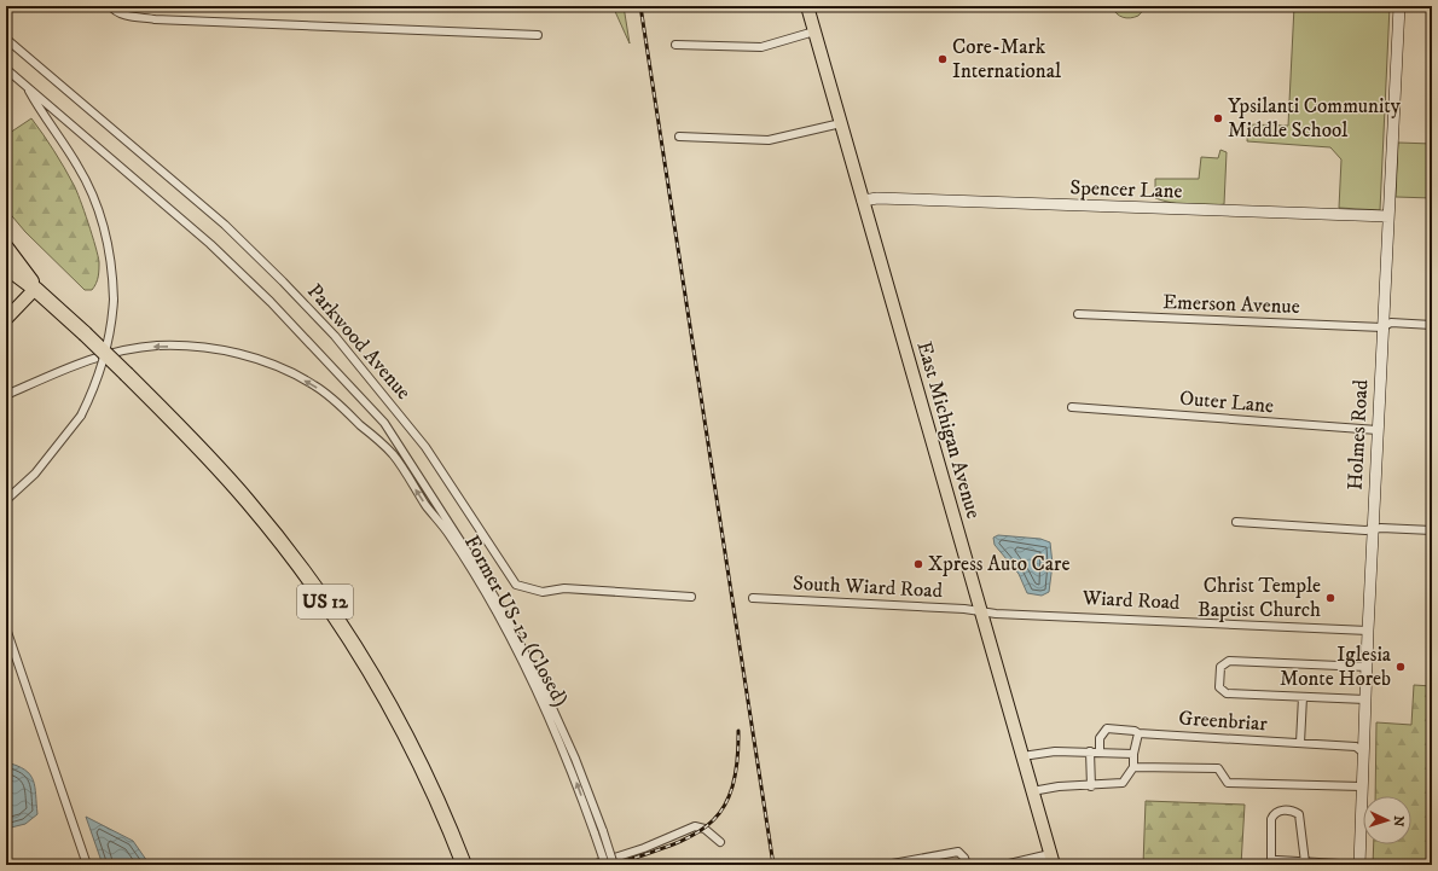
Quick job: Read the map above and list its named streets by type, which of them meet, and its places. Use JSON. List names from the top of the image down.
{
  "streets": {
    "highway": ["US 12"],
    "main road": ["Spencer Lane", "East Michigan Avenue", "Holmes Road"],
    "street": [
      "Emerson Avenue",
      "Parkwood Avenue",
      "Outer Lane",
      "South Wiard Road",
      "Wiard Road",
      "Former US-12 (Closed)",
      "Greenbriar"
    ]
  },
  "crossings": [
    ["Spencer Lane", "East Michigan Avenue"],
    ["Spencer Lane", "Holmes Road"],
    ["Emerson Avenue", "Holmes Road"],
    ["Outer Lane", "Holmes Road"],
    ["East Michigan Avenue", "South Wiard Road"],
    ["East Michigan Avenue", "Wiard Road"],
    ["Holmes Road", "Wiard Road"],
    ["Holmes Road", "Greenbriar"],
    ["South Wiard Road", "Wiard Road"]
  ],
  "places": [
    "Core-Mark International",
    "Ypsilanti Community Middle School",
    "Xpress Auto Care",
    "Christ Temple Baptist Church",
    "Iglesia Monte Horeb"
  ],
  "north": "right"
}
